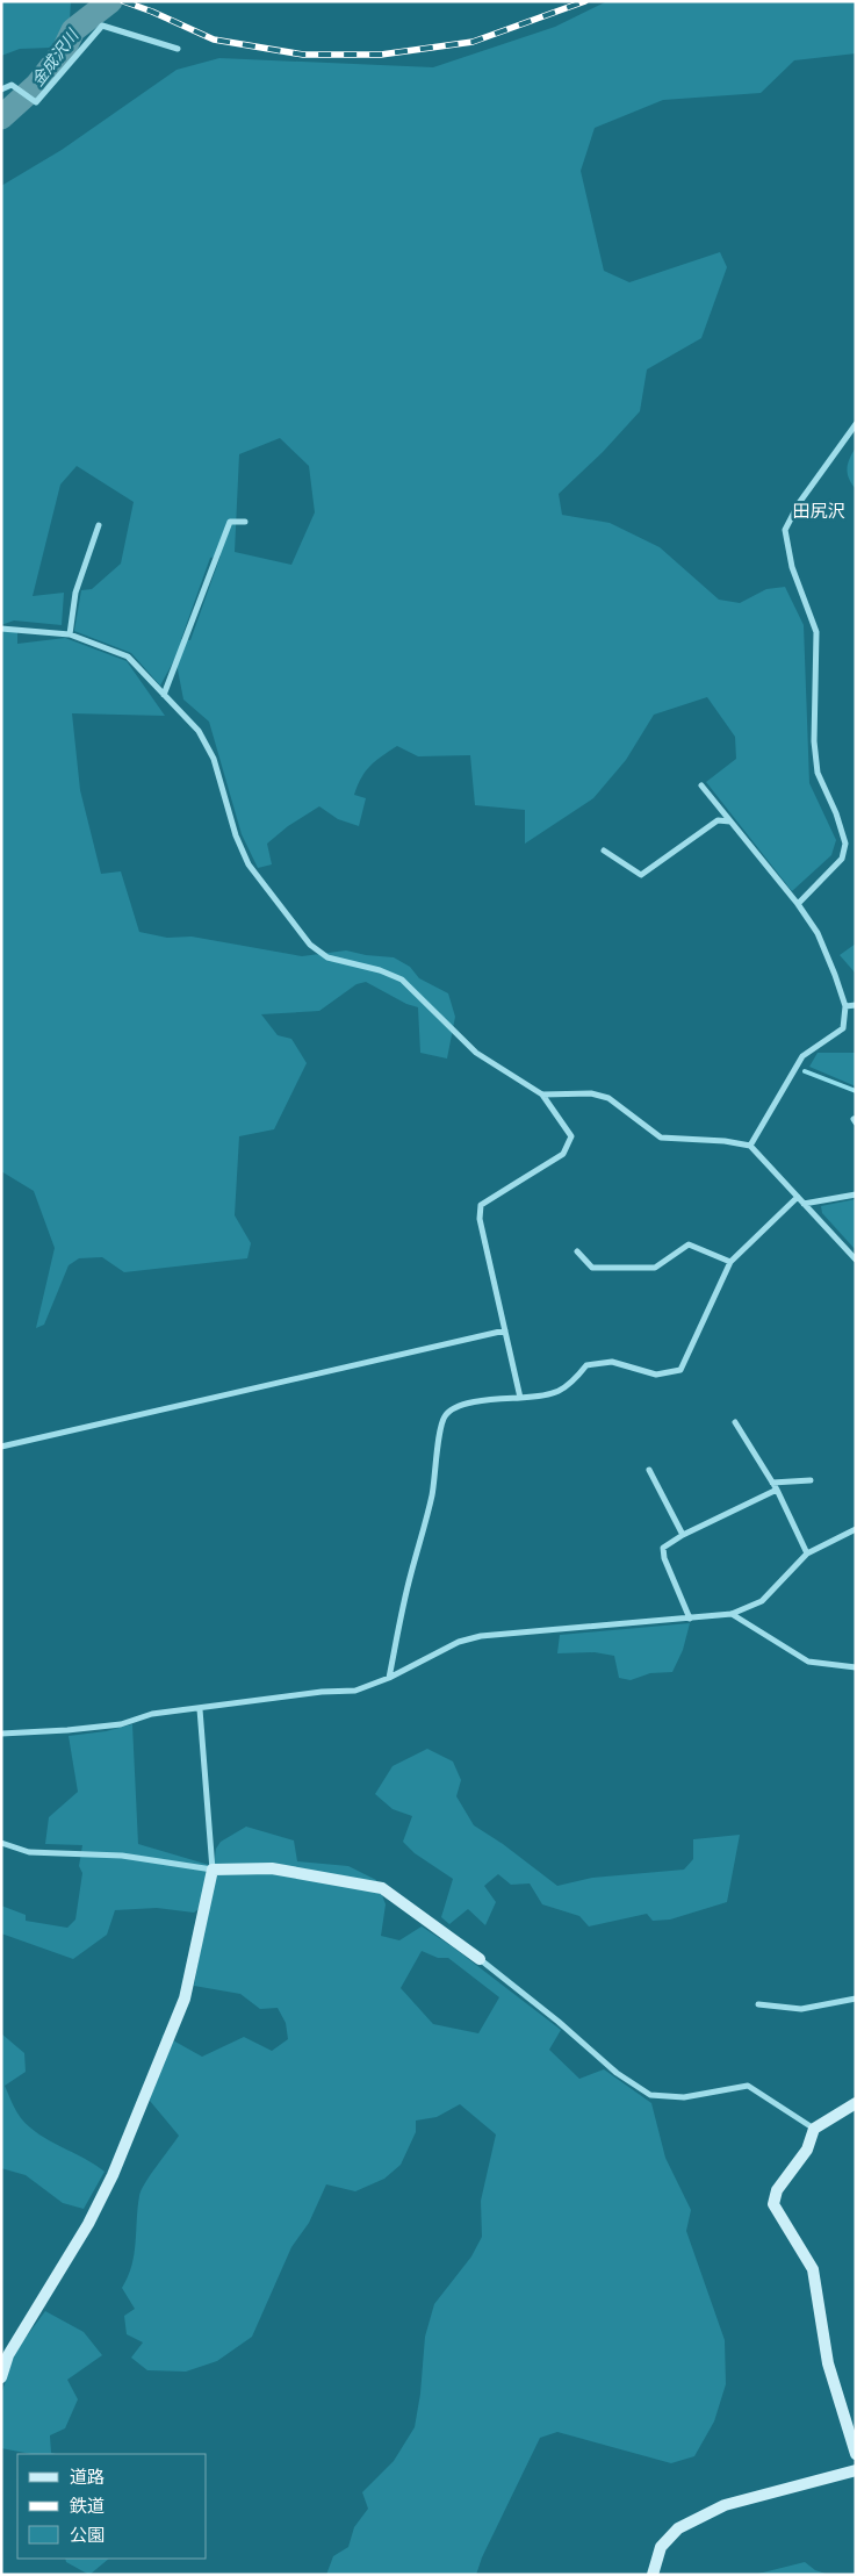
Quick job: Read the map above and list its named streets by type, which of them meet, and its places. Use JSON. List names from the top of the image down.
{
  "districts": ["田尻沢"],
  "water": ["金成沢川"],
  "legend": ["道路", "鉄道", "公園"]
}
